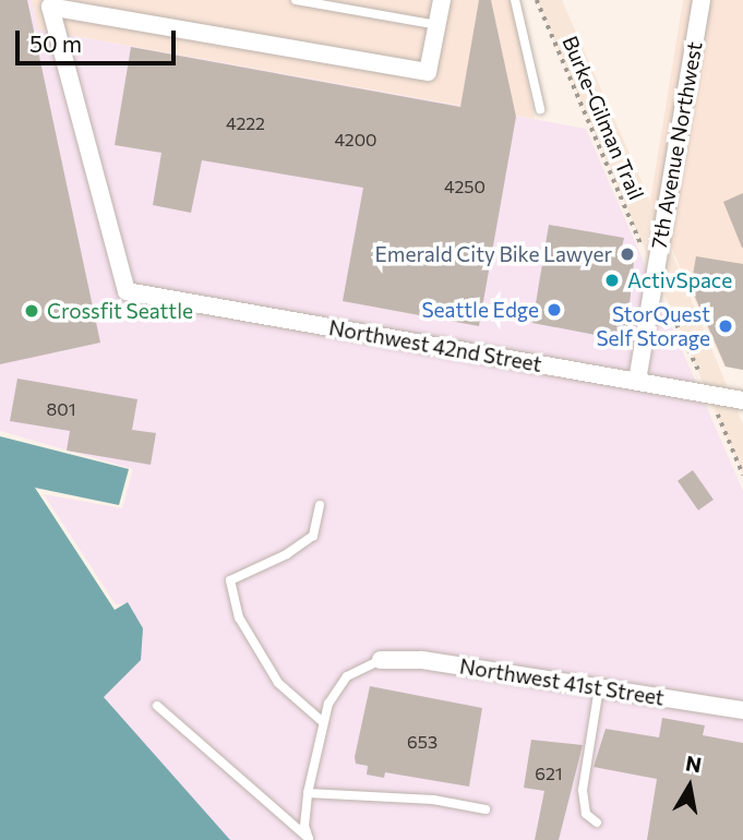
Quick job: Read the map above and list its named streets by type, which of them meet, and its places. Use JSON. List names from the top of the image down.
{
  "streets": {
    "street": ["7th Avenue Northwest", "Northwest 42nd Street", "Northwest 41st Street"],
    "path": ["Burke-Gilman Trail"]
  },
  "crossings": [
    ["7th Avenue Northwest", "Northwest 42nd Street"]
  ],
  "places": [
    "Emerald City Bike Lawyer",
    "ActivSpace",
    "Seattle Edge",
    "Crossfit Seattle",
    "StorQuest Self Storage"
  ],
  "house_numbers": [
    "4222",
    "4200",
    "4250",
    "801",
    "653",
    "621"
  ],
  "scale_bar": "50 m",
  "north": "top"
}
